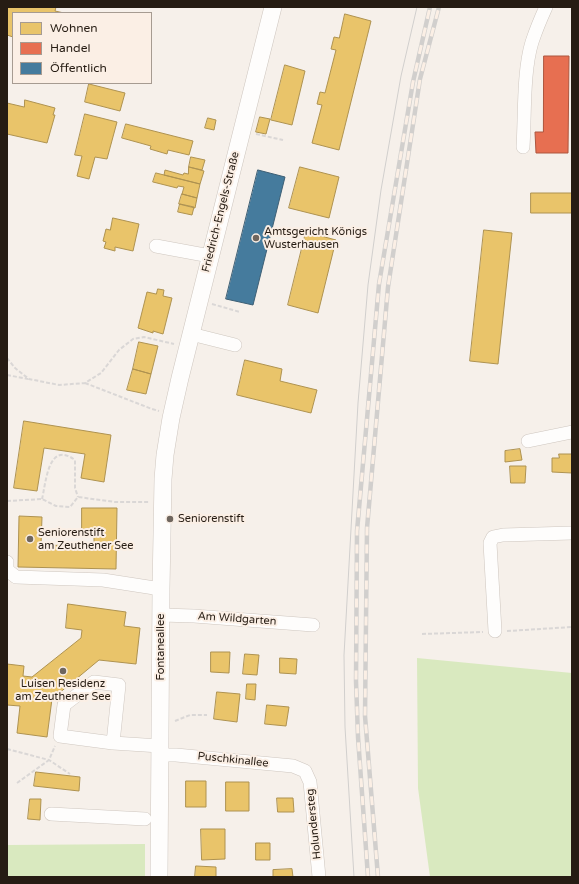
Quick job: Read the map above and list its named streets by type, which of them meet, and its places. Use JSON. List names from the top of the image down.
{
  "streets": {
    "main road": ["Friedrich-Engels-Straße", "Fontaneallee"],
    "street": ["Am Wildgarten", "Puschkinallee", "Holundersteg"]
  },
  "crossings": [
    ["Friedrich-Engels-Straße", "Fontaneallee"],
    ["Am Wildgarten", "Fontaneallee"],
    ["Fontaneallee", "Puschkinallee"],
    ["Puschkinallee", "Holundersteg"]
  ],
  "places": [
    "Amtsgericht Königs Wusterhausen",
    "Seniorenstift",
    "Seniorenstift am Zeuthener See",
    "Luisen Residenz am Zeuthener See"
  ],
  "legend": ["Wohnen", "Handel", "Öffentlich"]
}
